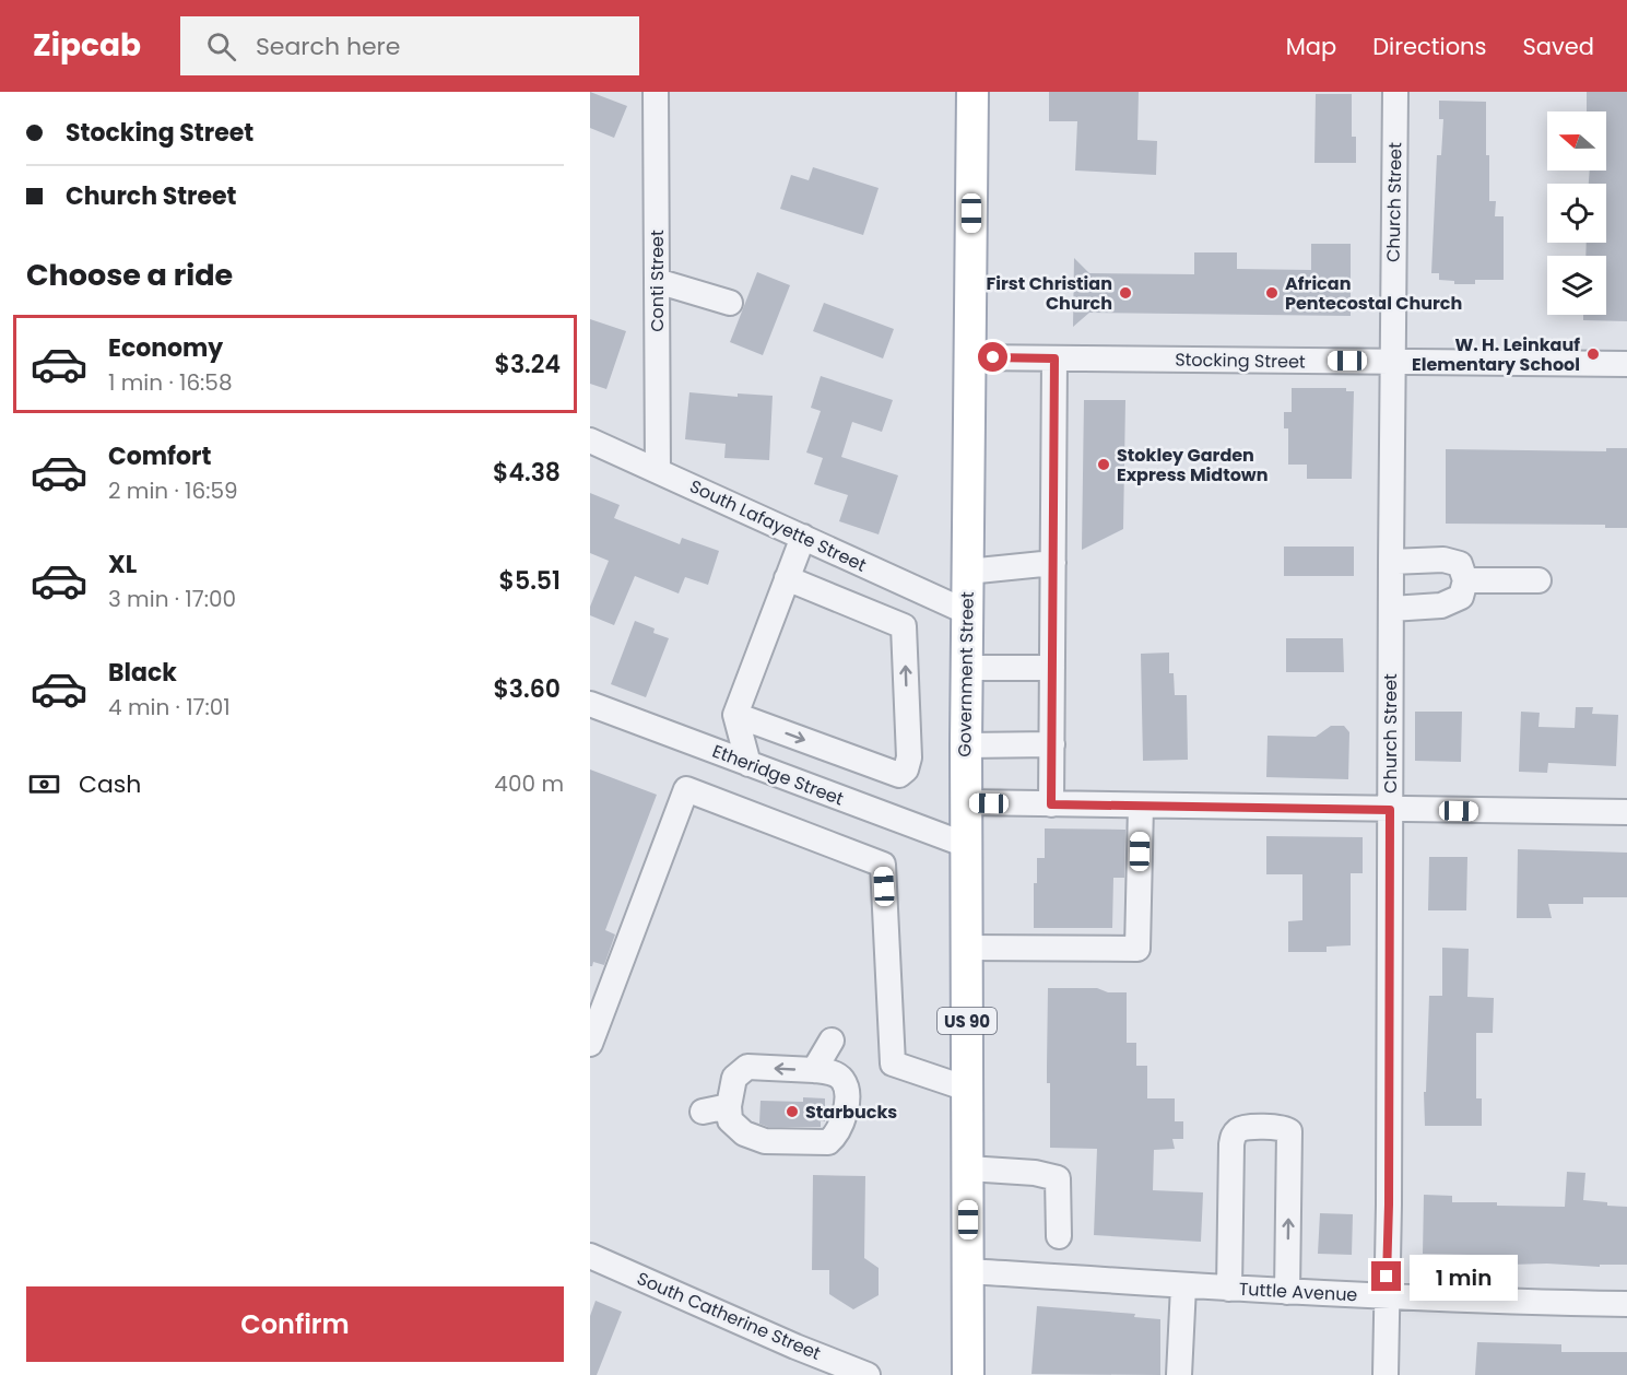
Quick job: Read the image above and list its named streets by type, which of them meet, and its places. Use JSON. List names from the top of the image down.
{
  "streets": {
    "main road": ["Government Street", "US 90"],
    "street": [
      "Church Street",
      "Conti Street",
      "Stocking Street",
      "South Lafayette Street",
      "Etheridge Street",
      "Tuttle Avenue",
      "South Catherine Street"
    ]
  },
  "crossings": [
    ["Church Street", "Stocking Street"],
    ["Church Street", "Tuttle Avenue"],
    ["Conti Street", "South Lafayette Street"],
    ["Stocking Street", "Government Street"],
    ["South Lafayette Street", "Government Street"],
    ["Government Street", "Etheridge Street"],
    ["Government Street", "Tuttle Avenue"]
  ],
  "places": [
    "First Christian Church",
    "African Pentecostal Church",
    "W. H. Leinkauf Elementary School",
    "Stokley Garden Express Midtown",
    "Starbucks"
  ],
  "north": "left",
  "page": {
    "header": "Zipcab",
    "search": "Search here",
    "nav": ["Map", "Directions", "Saved"],
    "banner": ["Stocking Street", "Church Street"],
    "heading": "Choose a ride",
    "list": [
      {
        "name": "Economy",
        "note": "1 min · 16:58",
        "value": "$3.24"
      },
      {
        "name": "Comfort",
        "note": "2 min · 16:59",
        "value": "$4.38"
      },
      {
        "name": "XL",
        "note": "3 min · 17:00",
        "value": "$5.51"
      },
      {
        "name": "Black",
        "note": "4 min · 17:01",
        "value": "$3.60"
      }
    ],
    "pay": ["Cash", "400 m"],
    "bubble": "1 min",
    "buttons": "Confirm"
  }
}
